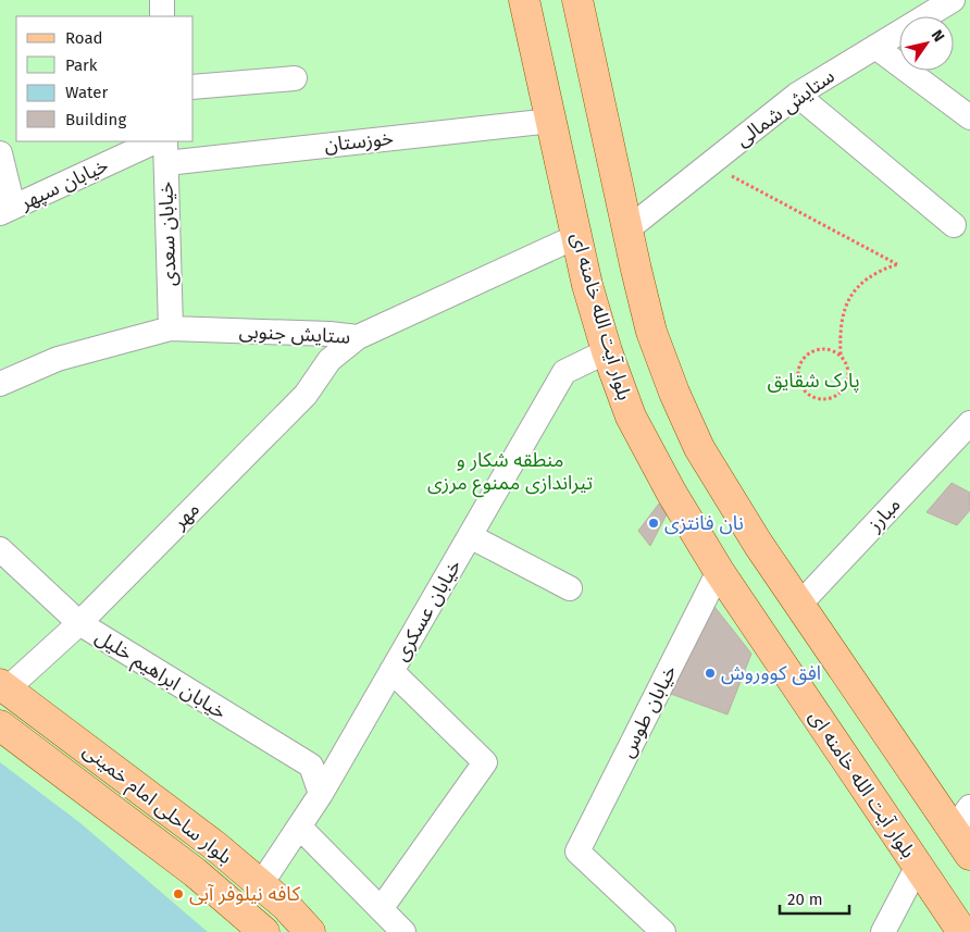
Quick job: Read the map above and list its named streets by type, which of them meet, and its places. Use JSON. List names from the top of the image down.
{
  "streets": {
    "main road": ["بلوار آیت الله خامنه ای", "بلوار ساحلی امام خمینی"],
    "street": [
      "ستایش شمالی",
      "خوزستان",
      "خیابان سپهر",
      "خیابان سعدی",
      "ستایش جنوبی",
      "مبارز",
      "مهر",
      "خیابان عسکری",
      "خیابان ابراهیم خلیل",
      "خیابان طوس"
    ]
  },
  "crossings": [
    ["خوزستان", "خیابان سعدی"],
    ["خوزستان", "بلوار آیت الله خامنه ای"],
    ["خیابان سعدی", "ستایش جنوبی"],
    ["بلوار آیت الله خامنه ای", "ستایش جنوبی"],
    ["بلوار آیت الله خامنه ای", "خیابان عسکری"],
    ["بلوار آیت الله خامنه ای", "خیابان طوس"],
    ["ستایش جنوبی", "مهر"],
    ["مهر", "خیابان ابراهیم خلیل"],
    ["مهر", "بلوار ساحلی امام خمینی"],
    ["خیابان عسکری", "خیابان ابراهیم خلیل"],
    ["خیابان عسکری", "بلوار ساحلی امام خمینی"]
  ],
  "parks": ["پارک شقایق", "منطقه شکار و تیراندازی ممنوع مرزی"],
  "places": ["نان فانتزی", "افق کووروش", "کافه نیلوفر آبی"],
  "legend": [
    "Road",
    "Park",
    "Water",
    "Building"
  ],
  "scale_bar": "20 m",
  "north": "top right"
}
